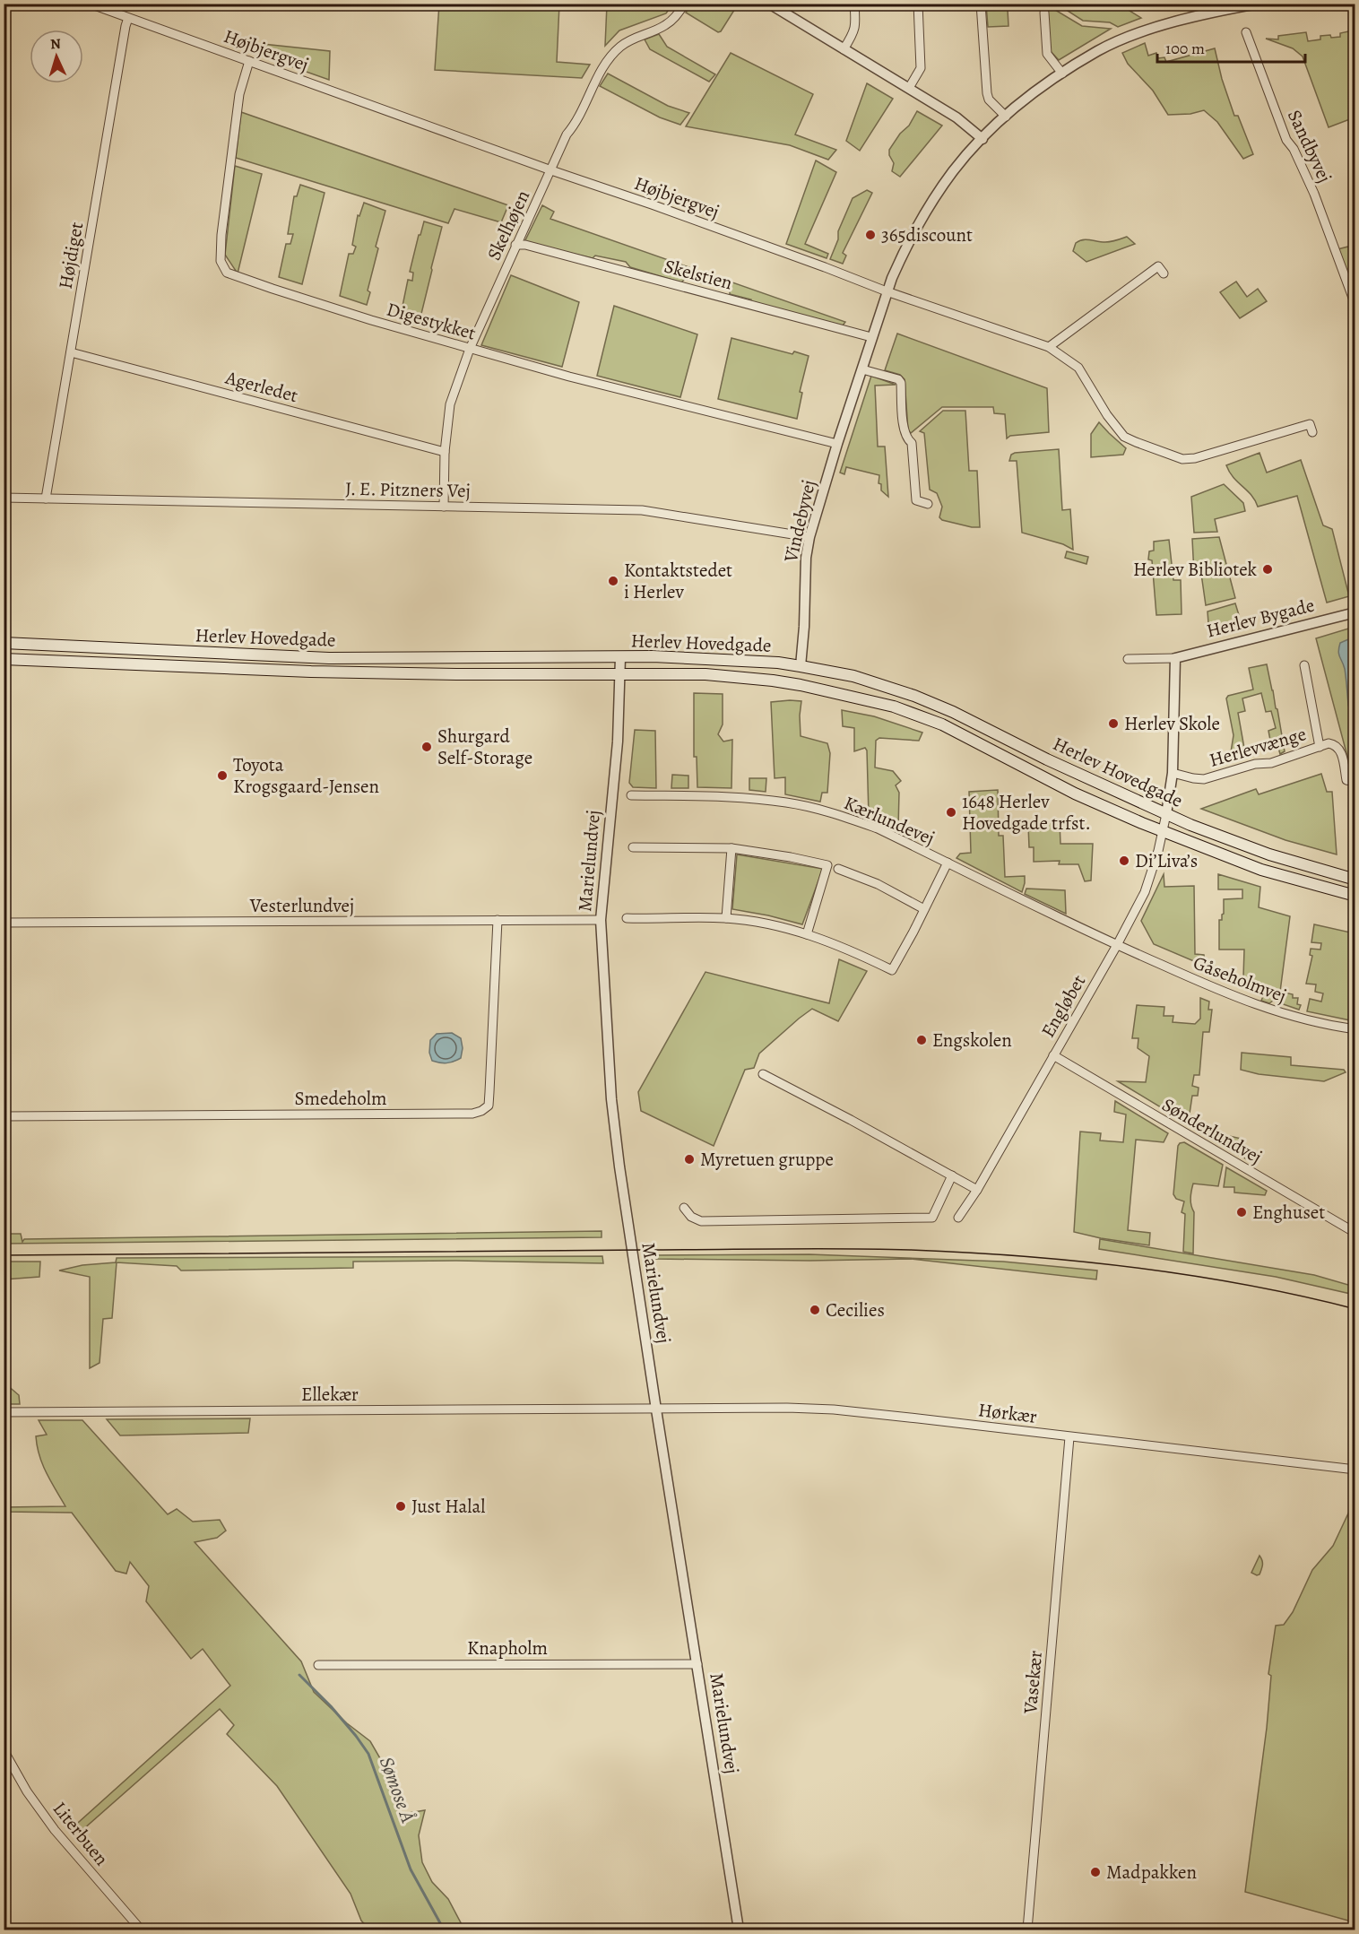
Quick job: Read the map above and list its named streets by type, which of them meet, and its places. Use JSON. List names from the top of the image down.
{
  "streets": {
    "main road": ["Herlev Hovedgade"],
    "street": [
      "Højbjergvej",
      "Sandbyvej",
      "Skelhøjen",
      "Højdiget",
      "Skelstien",
      "Digestykket",
      "Agerledet",
      "J. E. Pitzners Vej",
      "Vindebyvej",
      "Herlev Bygade",
      "Herlevvænge",
      "Kærlundevej",
      "Marielundvej",
      "Vesterlundvej",
      "Gåseholmvej",
      "Engløbet",
      "Smedeholm",
      "Sønderlundvej",
      "Ellekær",
      "Hørkær",
      "Knapholm",
      "Vasekær",
      "Literbuen"
    ]
  },
  "crossings": [
    ["Højbjergvej", "Skelhøjen"],
    ["Højbjergvej", "Højdiget"],
    ["Højbjergvej", "Digestykket"],
    ["Højbjergvej", "Vindebyvej"],
    ["Skelhøjen", "Skelstien"],
    ["Skelhøjen", "Digestykket"],
    ["Skelhøjen", "Agerledet"],
    ["Skelhøjen", "J. E. Pitzners Vej"],
    ["Højdiget", "Agerledet"],
    ["Højdiget", "J. E. Pitzners Vej"],
    ["Skelstien", "Vindebyvej"],
    ["Digestykket", "Vindebyvej"],
    ["J. E. Pitzners Vej", "Vindebyvej"],
    ["Vindebyvej", "Herlev Hovedgade"],
    ["Herlev Hovedgade", "Marielundvej"],
    ["Herlev Hovedgade", "Engløbet"],
    ["Kærlundevej", "Gåseholmvej"],
    ["Kærlundevej", "Engløbet"],
    ["Marielundvej", "Vesterlundvej"],
    ["Marielundvej", "Ellekær"],
    ["Marielundvej", "Hørkær"],
    ["Marielundvej", "Knapholm"],
    ["Vesterlundvej", "Smedeholm"],
    ["Gåseholmvej", "Engløbet"],
    ["Engløbet", "Sønderlundvej"],
    ["Ellekær", "Hørkær"],
    ["Hørkær", "Vasekær"]
  ],
  "water": ["Sømose Å"],
  "places": [
    "365discount",
    "Herlev Bibliotek",
    "Kontaktstedet i Herlev",
    "Herlev Skole",
    "Shurgard Self-Storage",
    "Toyota Krogsgaard-Jensen",
    "1648 Herlev Hovedgade trfst.",
    "Di’Liva’s",
    "Engskolen",
    "Myretuen gruppe",
    "Enghuset",
    "Cecilies",
    "Just Halal",
    "Madpakken"
  ],
  "scale_bar": "100 m",
  "north": "top"
}
